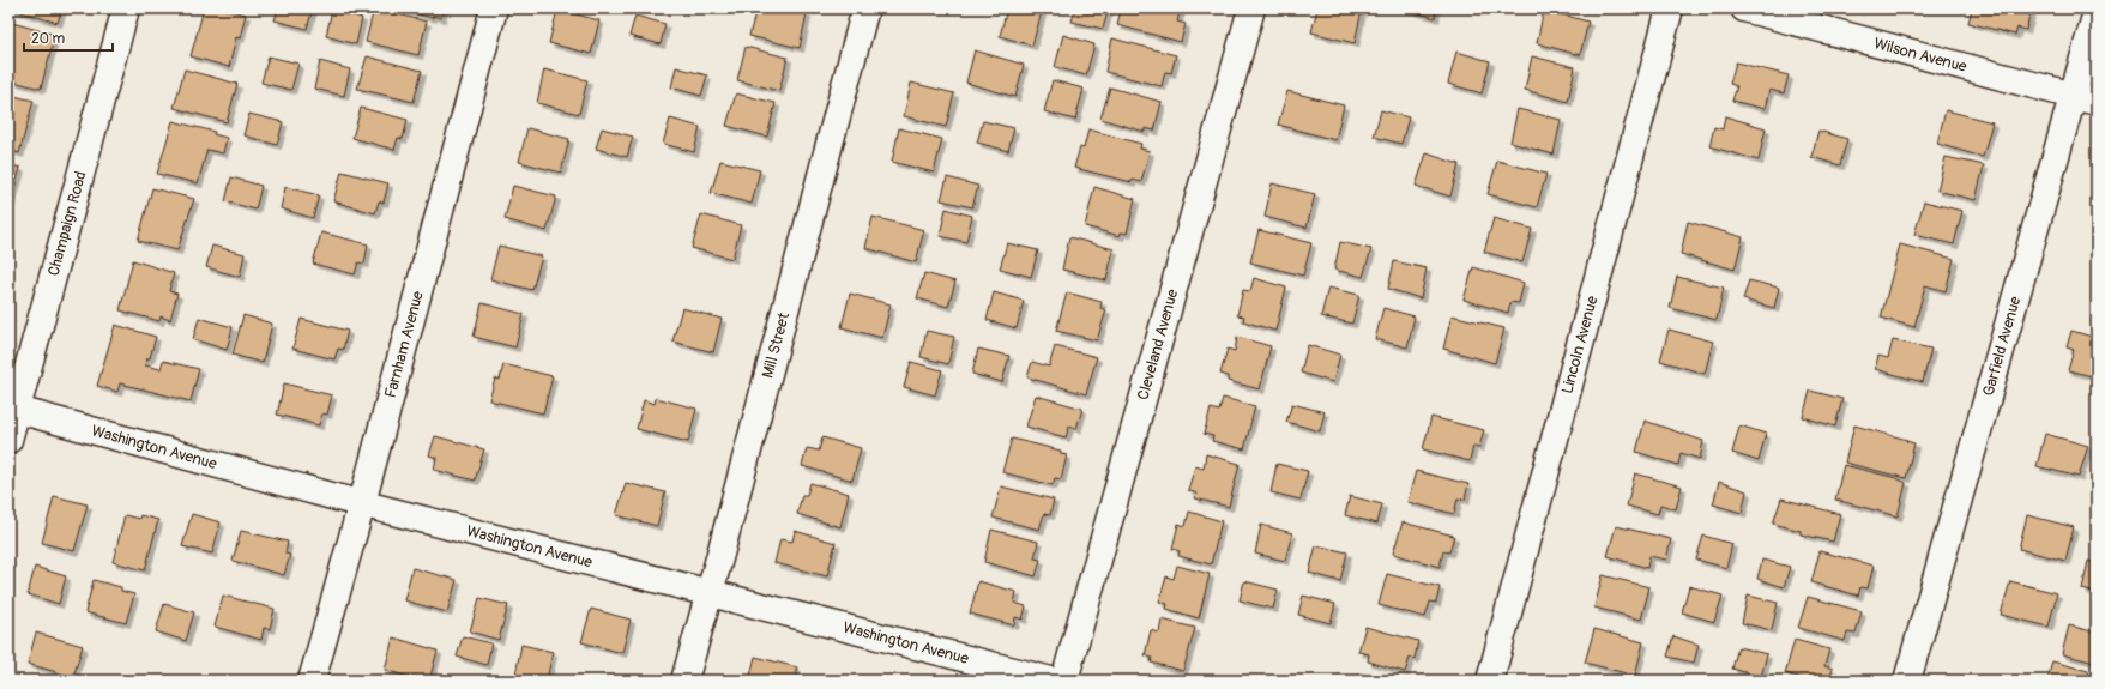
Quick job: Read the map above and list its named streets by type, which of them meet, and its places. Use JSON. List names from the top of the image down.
{
  "streets": {
    "street": [
      "Wilson Avenue",
      "Champaign Road",
      "Cleveland Avenue",
      "Lincoln Avenue",
      "Farnham Avenue",
      "Mill Street",
      "Garfield Avenue",
      "Washington Avenue"
    ]
  },
  "crossings": [
    ["Wilson Avenue", "Garfield Avenue"],
    ["Champaign Road", "Washington Avenue"],
    ["Farnham Avenue", "Washington Avenue"],
    ["Mill Street", "Washington Avenue"]
  ],
  "scale_bar": "20 m"
}
